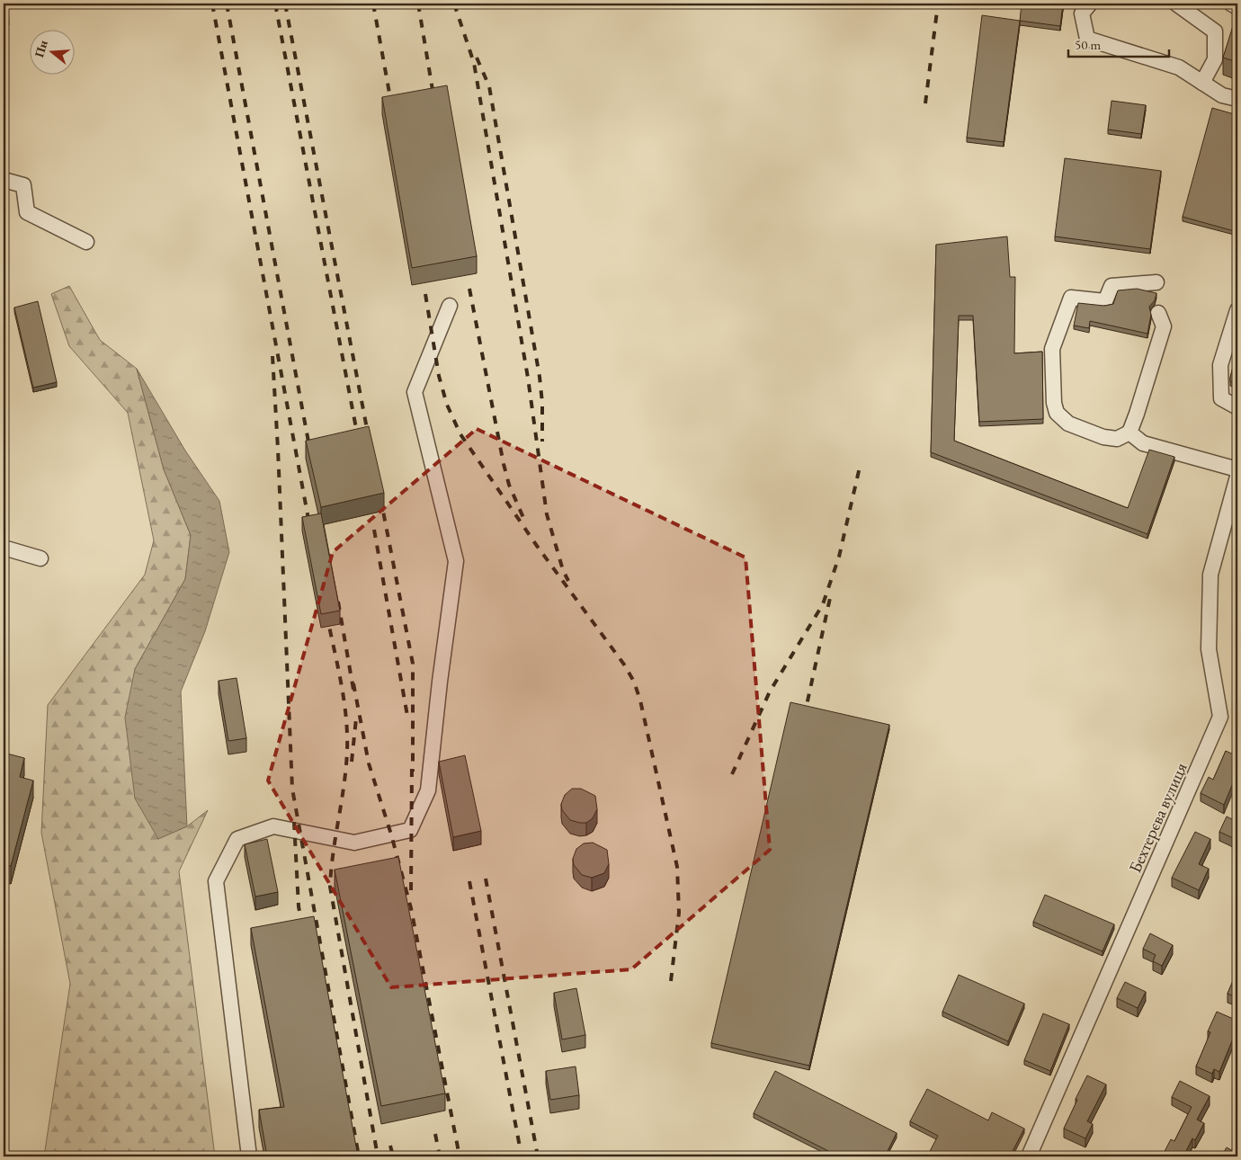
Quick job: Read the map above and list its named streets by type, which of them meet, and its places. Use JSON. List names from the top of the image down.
{
  "streets": {
    "street": ["Бехтерєва вулиця"]
  },
  "scale_bar": "50 m",
  "north": "left"
}
